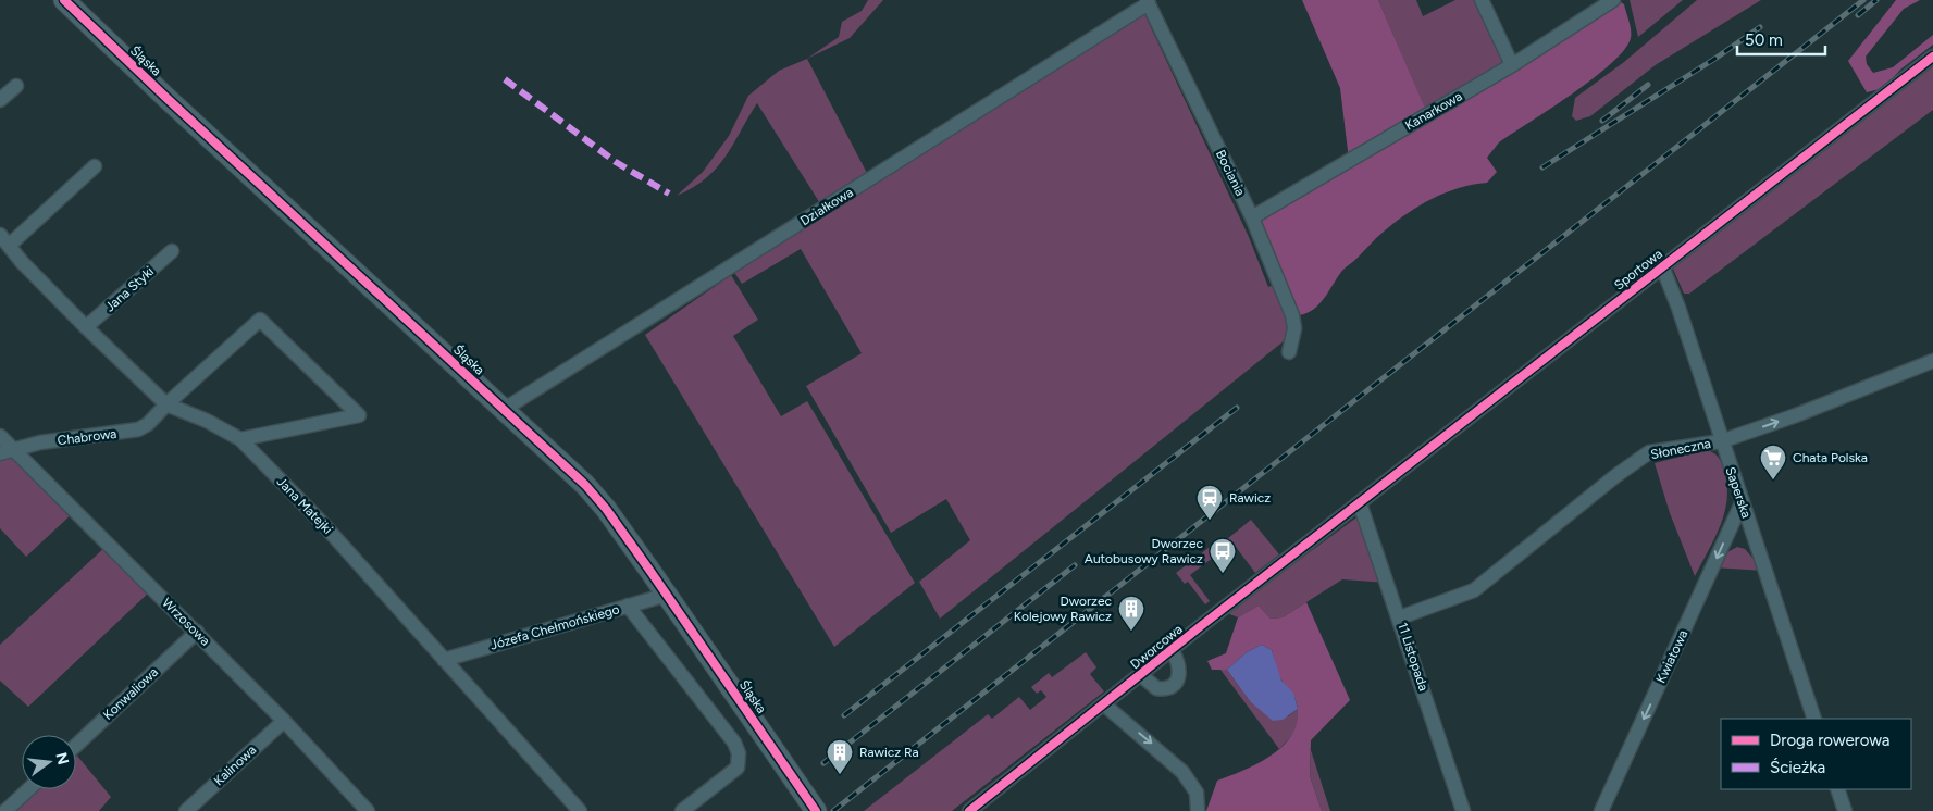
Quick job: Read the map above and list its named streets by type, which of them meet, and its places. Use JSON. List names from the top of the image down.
{
  "streets": {
    "street": [
      "Śląska",
      "Kanarkowa",
      "Bociania",
      "Działkowa",
      "Sportowa",
      "Jana Styki",
      "Chabrowa",
      "Słoneczna",
      "Saperska",
      "Jana Matejki",
      "Wrzosowa",
      "Józefa Chełmońskiego",
      "Dworcowa",
      "11 Listopada",
      "Kwiatowa",
      "Konwaliowa",
      "Kalinowa"
    ]
  },
  "crossings": [
    ["Śląska", "Działkowa"],
    ["Śląska", "Józefa Chełmońskiego"],
    ["Kanarkowa", "Bociania"],
    ["Bociania", "Działkowa"],
    ["Sportowa", "Saperska"],
    ["Sportowa", "Dworcowa"],
    ["Sportowa", "11 Listopada"],
    ["Jana Styki", "Jana Matejki"],
    ["Chabrowa", "Jana Matejki"],
    ["Chabrowa", "Wrzosowa"],
    ["Słoneczna", "Saperska"],
    ["Słoneczna", "11 Listopada"],
    ["Saperska", "Kwiatowa"],
    ["Jana Matejki", "Józefa Chełmońskiego"],
    ["Wrzosowa", "Konwaliowa"],
    ["Wrzosowa", "Kalinowa"],
    ["Dworcowa", "11 Listopada"]
  ],
  "one_way": ["Słoneczna", "Kwiatowa"],
  "places": {
    "supermarket": ["Chata Polska"],
    "station": ["Rawicz"],
    "bus stop": ["Dworzec Autobusowy Rawicz"],
    "building": ["Dworzec Kolejowy Rawicz", "Rawicz Ra"]
  },
  "legend": ["Droga rowerowa", "Ścieżka"],
  "scale_bar": "50 m",
  "north": "right"
}
